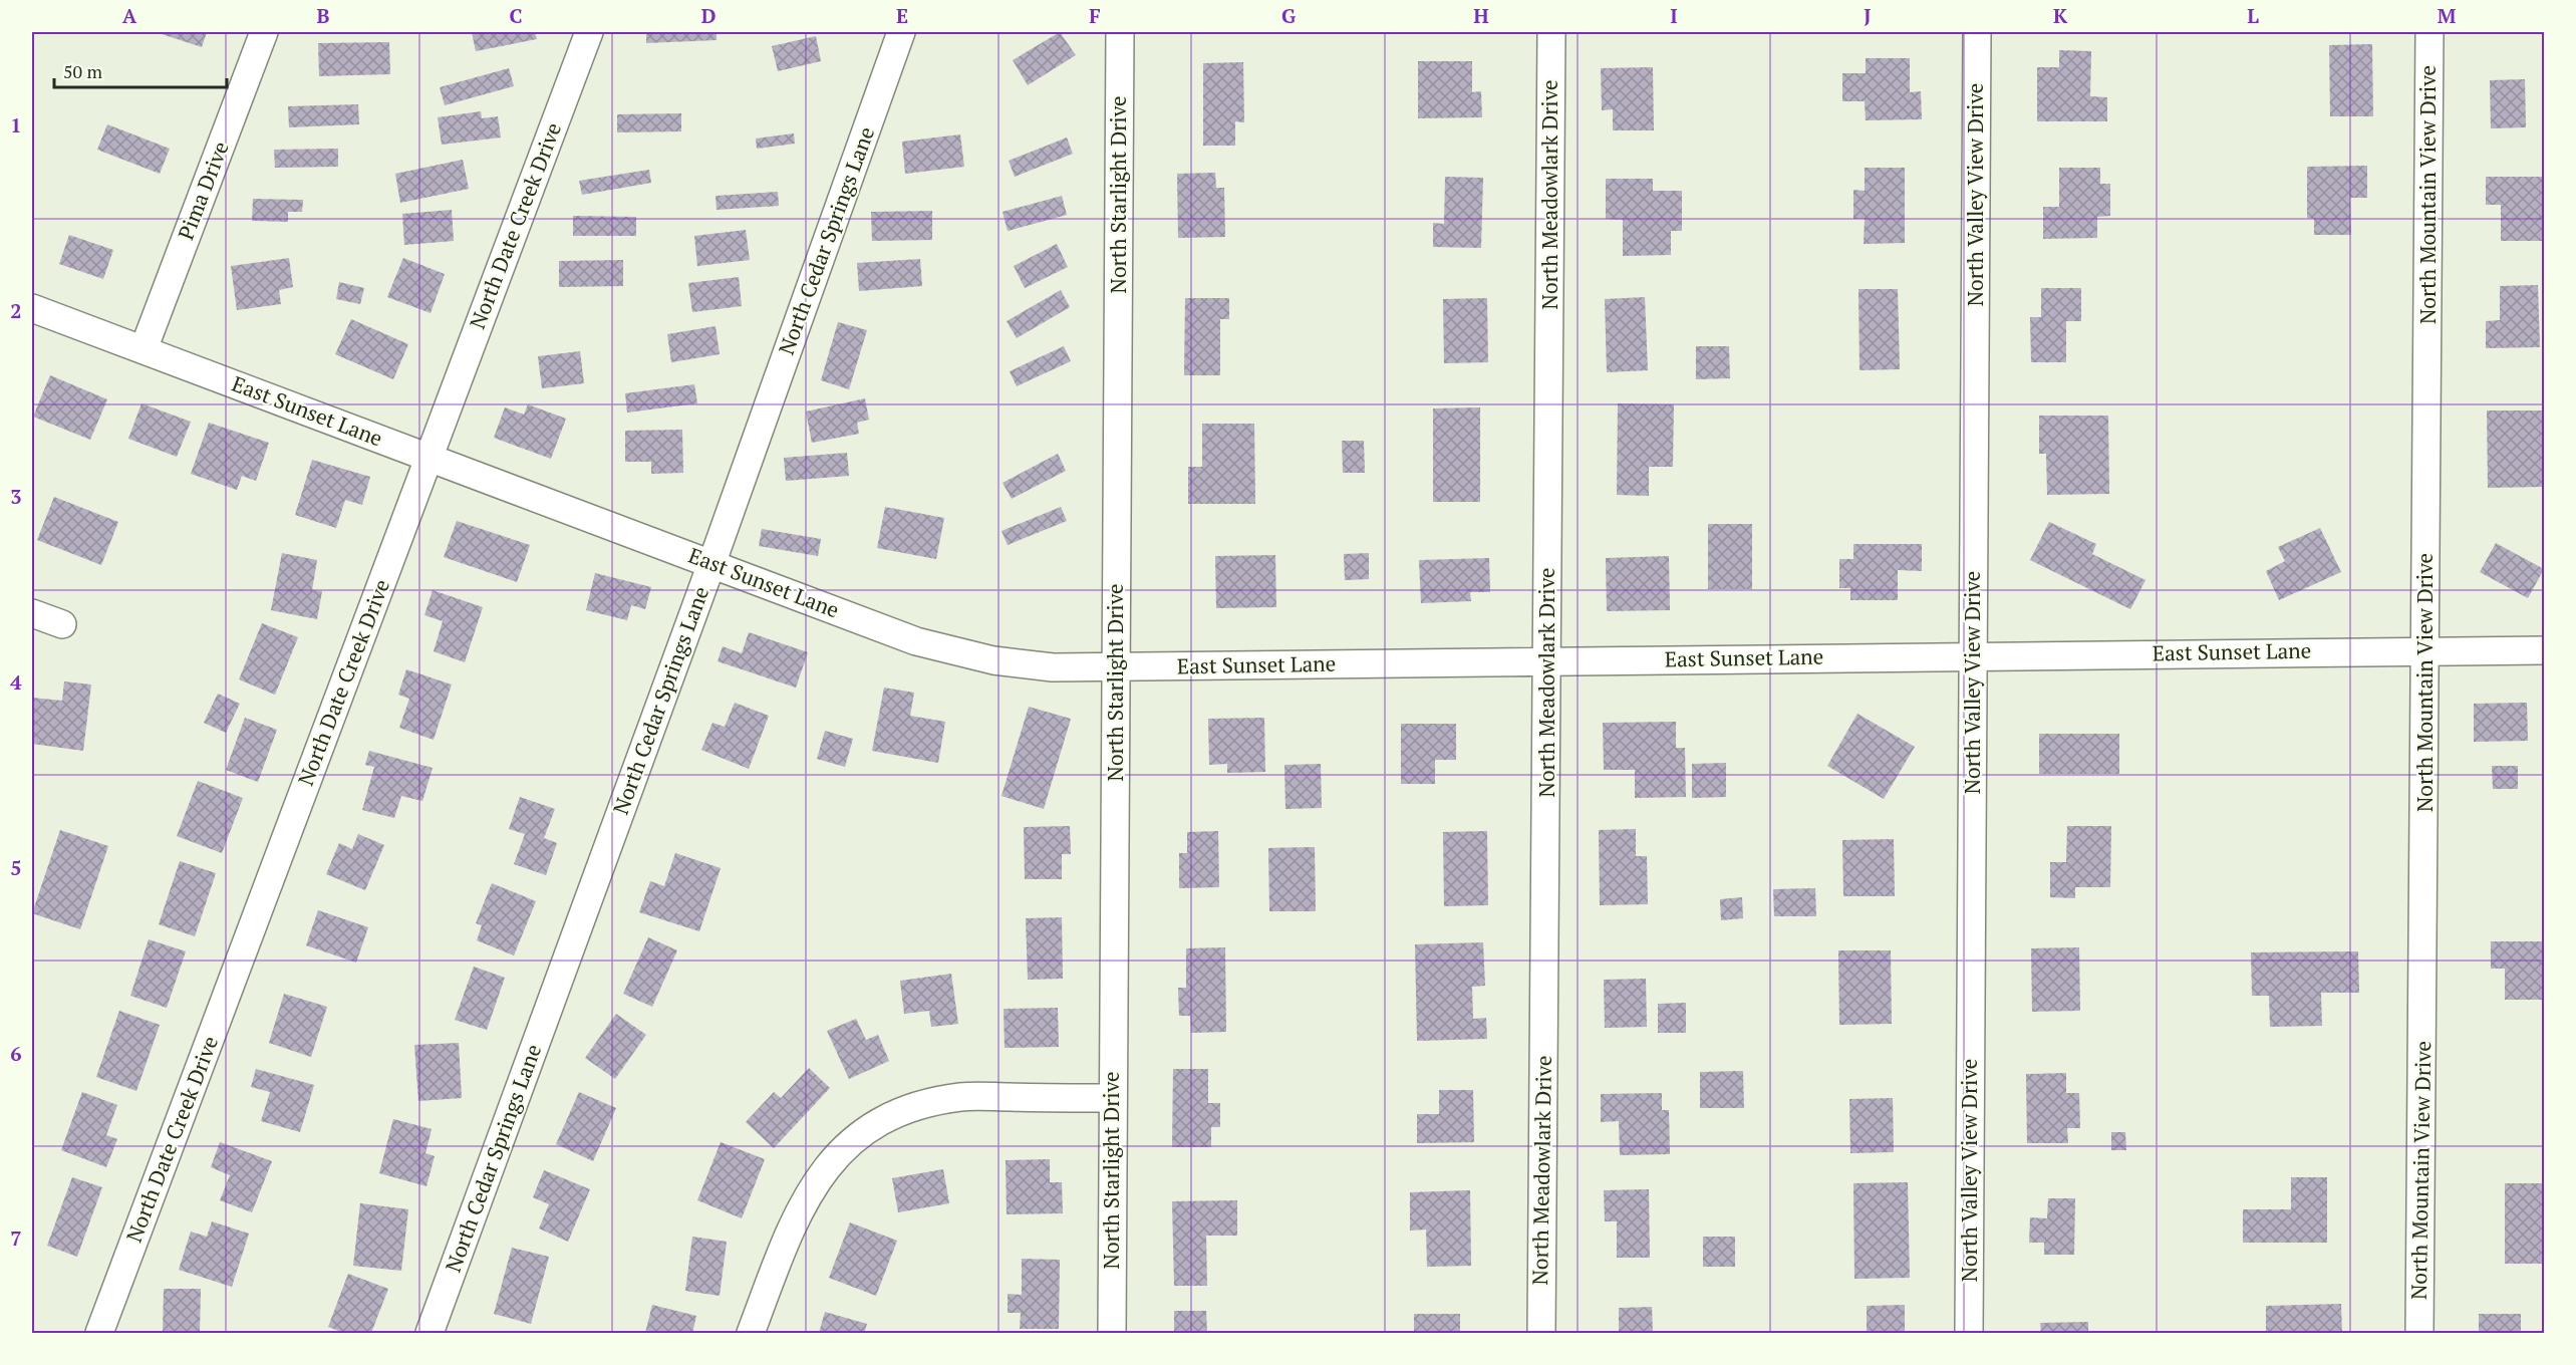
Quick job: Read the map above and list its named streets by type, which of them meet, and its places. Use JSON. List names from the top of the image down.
{
  "streets": {
    "street": [
      "Pima Drive",
      "North Starlight Drive",
      "North Meadowlark Drive",
      "North Valley View Drive",
      "North Mountain View Drive",
      "North Date Creek Drive",
      "North Cedar Springs Lane",
      "East Sunset Lane"
    ]
  },
  "crossings": [
    ["Pima Drive", "East Sunset Lane"],
    ["North Starlight Drive", "East Sunset Lane"],
    ["North Meadowlark Drive", "East Sunset Lane"],
    ["North Valley View Drive", "East Sunset Lane"],
    ["North Mountain View Drive", "East Sunset Lane"],
    ["North Date Creek Drive", "East Sunset Lane"],
    ["North Cedar Springs Lane", "East Sunset Lane"]
  ],
  "scale_bar": "50 m",
  "grid": {
    "columns": [
      "A",
      "B",
      "C",
      "D",
      "E",
      "F",
      "G",
      "H",
      "I",
      "J",
      "K",
      "L",
      "M"
    ],
    "rows": [
      "1",
      "2",
      "3",
      "4",
      "5",
      "6",
      "7"
    ]
  }
}
